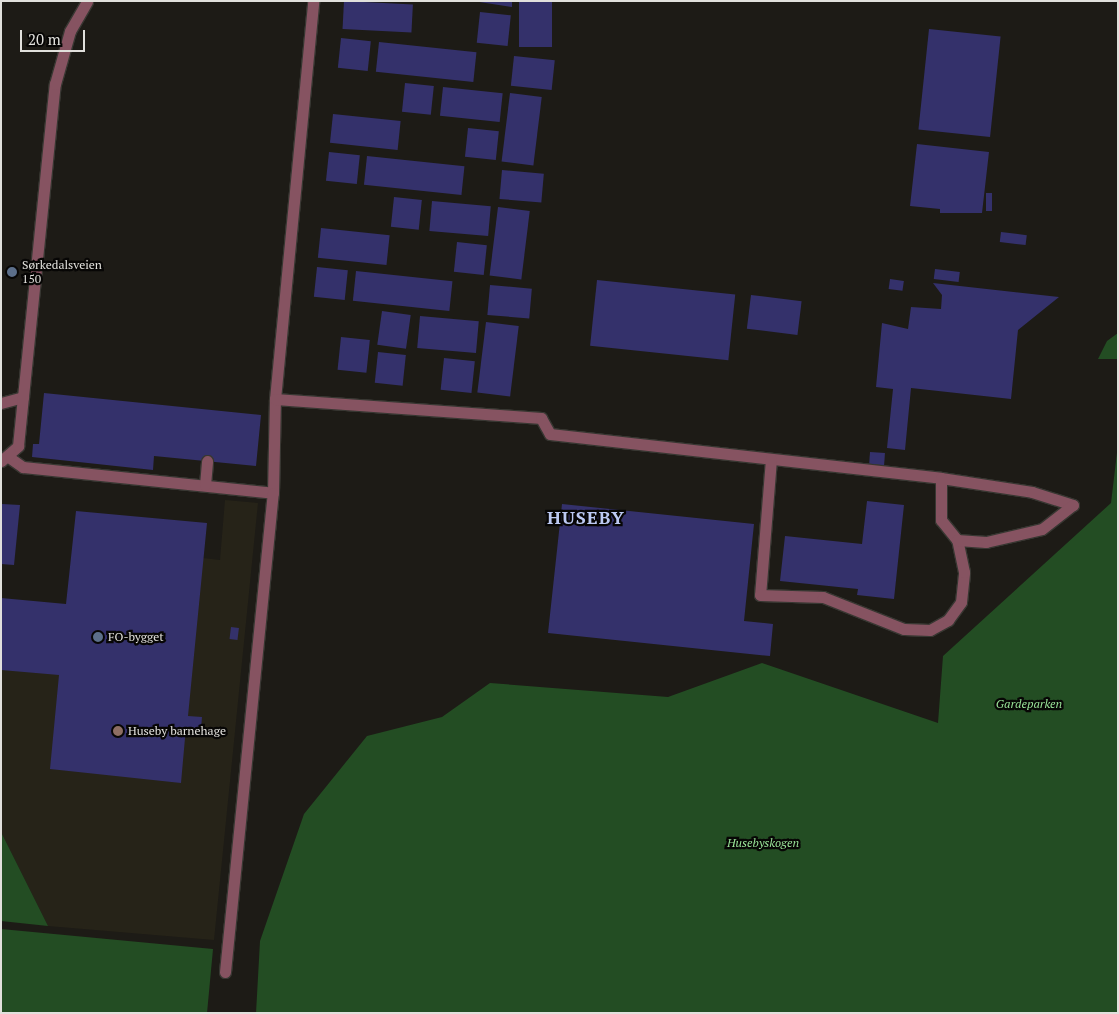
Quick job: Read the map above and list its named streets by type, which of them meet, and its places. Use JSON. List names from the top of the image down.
{
  "districts": ["HUSEBY"],
  "parks": ["Gardeparken", "Husebyskogen"],
  "places": ["Sørkedalsveien 150", "FO-bygget", "Huseby barnehage"],
  "scale_bar": "20 m"
}
